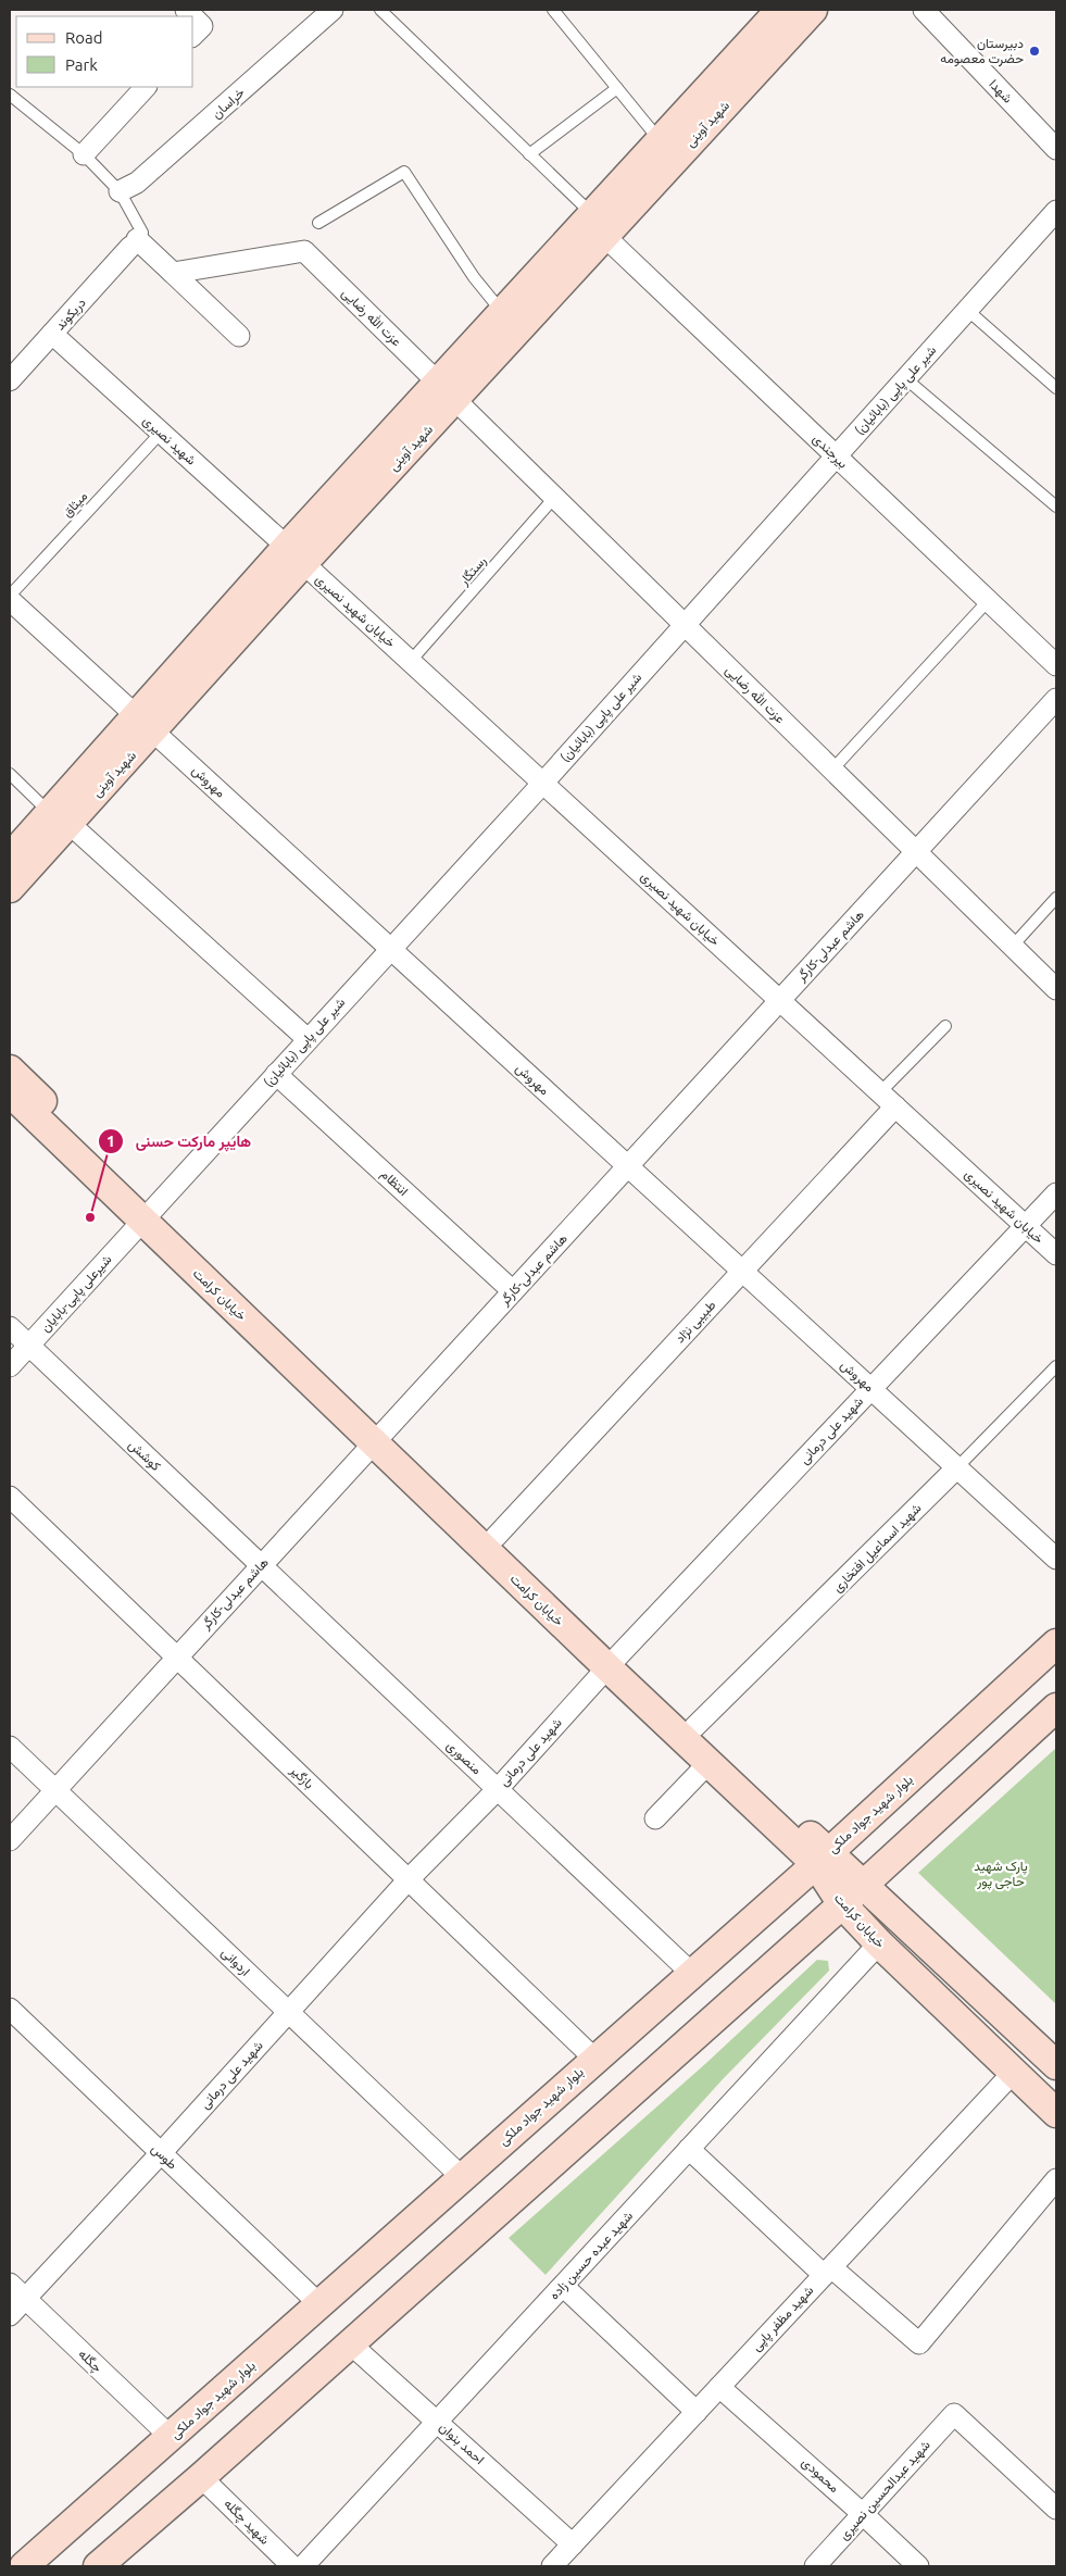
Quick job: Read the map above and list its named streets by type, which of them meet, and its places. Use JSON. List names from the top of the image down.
{
  "streets": {
    "main road": ["شهید آوینی", "خیابان کرامت", "بلوار شهید جواد ملکی"],
    "street": [
      "شهدا",
      "خراسان",
      "دریکوند",
      "عزت الله رضایی",
      "شیر علی پاپی (بابائیان)",
      "شهید نصیری",
      "بیرجندی",
      "خیابان شهید نصیری",
      "مهروش",
      "هاشم عبدلی-کارگر",
      "انتظام",
      "شیرعلی پاپی-بابایان",
      "طبیبی نژاد",
      "شهید علی درمانی",
      "کوشش",
      "شهید اسماعیل افتخاری",
      "منصوری",
      "بازگیر",
      "اردوانی",
      "طوس",
      "شهید عبده حسین زاده",
      "شهید مظفر پاپی",
      "چگله",
      "احمد بنوان",
      "محمودی",
      "شهید عبدالحسین نصیری",
      "شهید چگله"
    ],
    "lane": ["میثاق", "رستگار"]
  },
  "crossings": [
    ["شهید آوینی", "عزت الله رضایی"],
    ["شهید آوینی", "شهید نصیری"],
    ["شهید آوینی", "بیرجندی"],
    ["شهید آوینی", "خیابان شهید نصیری"],
    ["شهید آوینی", "مهروش"],
    ["دریکوند", "شهید نصیری"],
    ["عزت الله رضایی", "شیر علی پاپی (بابائیان)"],
    ["عزت الله رضایی", "رستگار"],
    ["عزت الله رضایی", "هاشم عبدلی-کارگر"],
    ["شیر علی پاپی (بابائیان)", "بیرجندی"],
    ["شیر علی پاپی (بابائیان)", "خیابان شهید نصیری"],
    ["شیر علی پاپی (بابائیان)", "مهروش"],
    ["شیر علی پاپی (بابائیان)", "انتظام"],
    ["شیر علی پاپی (بابائیان)", "شیرعلی پاپی-بابایان"],
    ["شیر علی پاپی (بابائیان)", "خیابان کرامت"],
    ["شهید نصیری", "میثاق"],
    ["شهید نصیری", "خیابان شهید نصیری"],
    ["رستگار", "خیابان شهید نصیری"],
    ["خیابان شهید نصیری", "هاشم عبدلی-کارگر"],
    ["خیابان شهید نصیری", "طبیبی نژاد"],
    ["خیابان شهید نصیری", "شهید علی درمانی"],
    ["مهروش", "هاشم عبدلی-کارگر"],
    ["مهروش", "طبیبی نژاد"],
    ["مهروش", "شهید علی درمانی"],
    ["مهروش", "شهید اسماعیل افتخاری"],
    ["هاشم عبدلی-کارگر", "انتظام"],
    ["هاشم عبدلی-کارگر", "خیابان کرامت"],
    ["هاشم عبدلی-کارگر", "کوشش"],
    ["هاشم عبدلی-کارگر", "منصوری"],
    ["هاشم عبدلی-کارگر", "بازگیر"],
    ["هاشم عبدلی-کارگر", "اردوانی"],
    ["شیرعلی پاپی-بابایان", "خیابان کرامت"],
    ["شیرعلی پاپی-بابایان", "کوشش"],
    ["خیابان کرامت", "طبیبی نژاد"],
    ["خیابان کرامت", "شهید علی درمانی"],
    ["خیابان کرامت", "شهید اسماعیل افتخاری"],
    ["خیابان کرامت", "بلوار شهید جواد ملکی"],
    ["خیابان کرامت", "شهید عبده حسین زاده"],
    ["خیابان کرامت", "شهید مظفر پاپی"],
    ["شهید علی درمانی", "منصوری"],
    ["شهید علی درمانی", "بازگیر"],
    ["شهید علی درمانی", "اردوانی"],
    ["شهید علی درمانی", "طوس"],
    ["شهید علی درمانی", "چگله"],
    ["کوشش", "منصوری"],
    ["منصوری", "بلوار شهید جواد ملکی"],
    ["بازگیر", "بلوار شهید جواد ملکی"],
    ["بلوار شهید جواد ملکی", "اردوانی"],
    ["بلوار شهید جواد ملکی", "طوس"],
    ["بلوار شهید جواد ملکی", "چگله"],
    ["شهید عبده حسین زاده", "احمد بنوان"],
    ["شهید مظفر پاپی", "احمد بنوان"],
    ["شهید مظفر پاپی", "محمودی"],
    ["محمودی", "شهید عبدالحسین نصیری"]
  ],
  "parks": ["پارک شهید حاجی پور"],
  "places": ["دبیرستان حضرت معصومه", "هایپر مارکت حسنی"],
  "legend": ["Road", "Park"]
}
